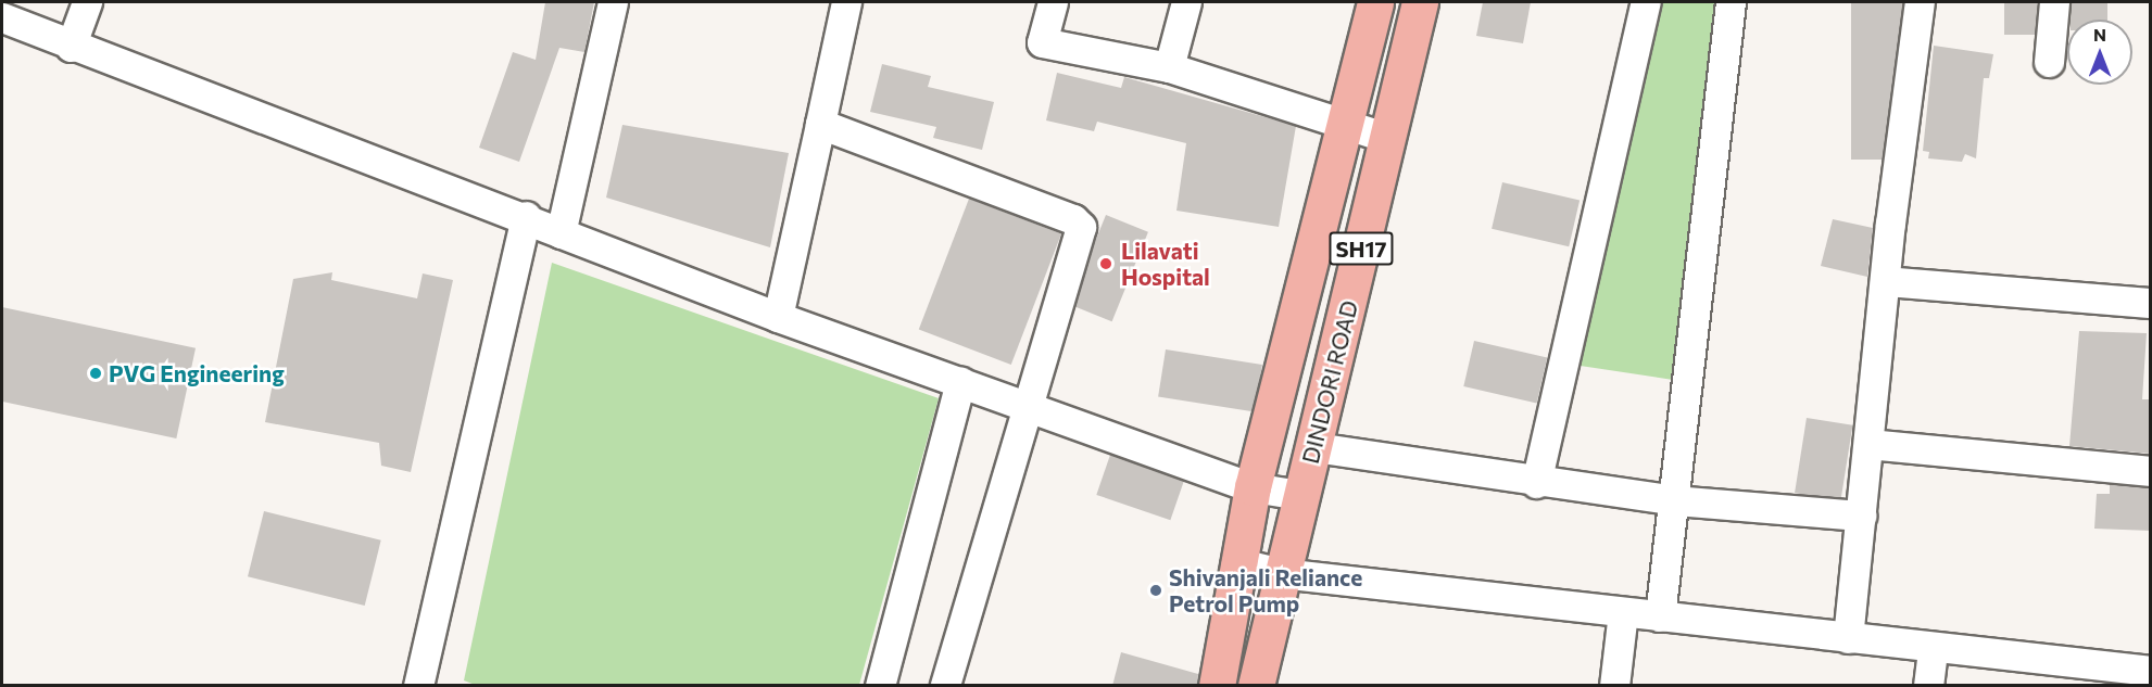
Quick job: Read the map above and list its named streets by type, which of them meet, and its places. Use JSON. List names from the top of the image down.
{
  "streets": {
    "main road": ["SH17", "DINDORI ROAD"]
  },
  "places": ["Lilavati Hospital", "PVG Engineering", "Shivanjali Reliance Petrol Pump"],
  "north": "top"
}
